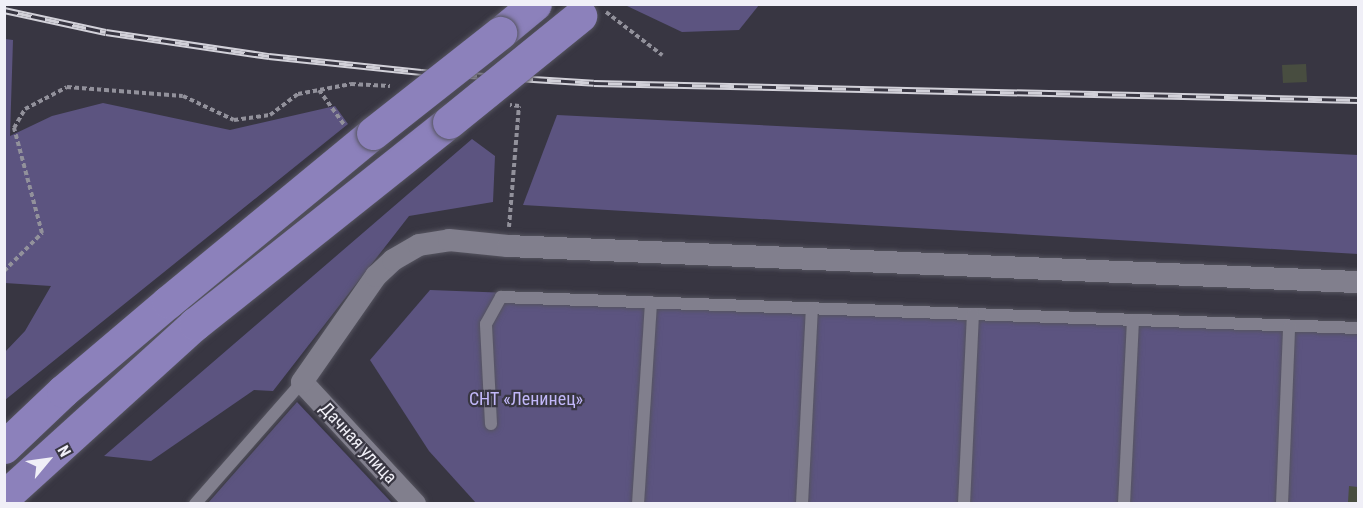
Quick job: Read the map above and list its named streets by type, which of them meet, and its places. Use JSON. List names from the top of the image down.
{
  "streets": {
    "street": ["Дачная улица"]
  },
  "parks": ["СНТ «Ленинец»"],
  "north": "top right"
}
